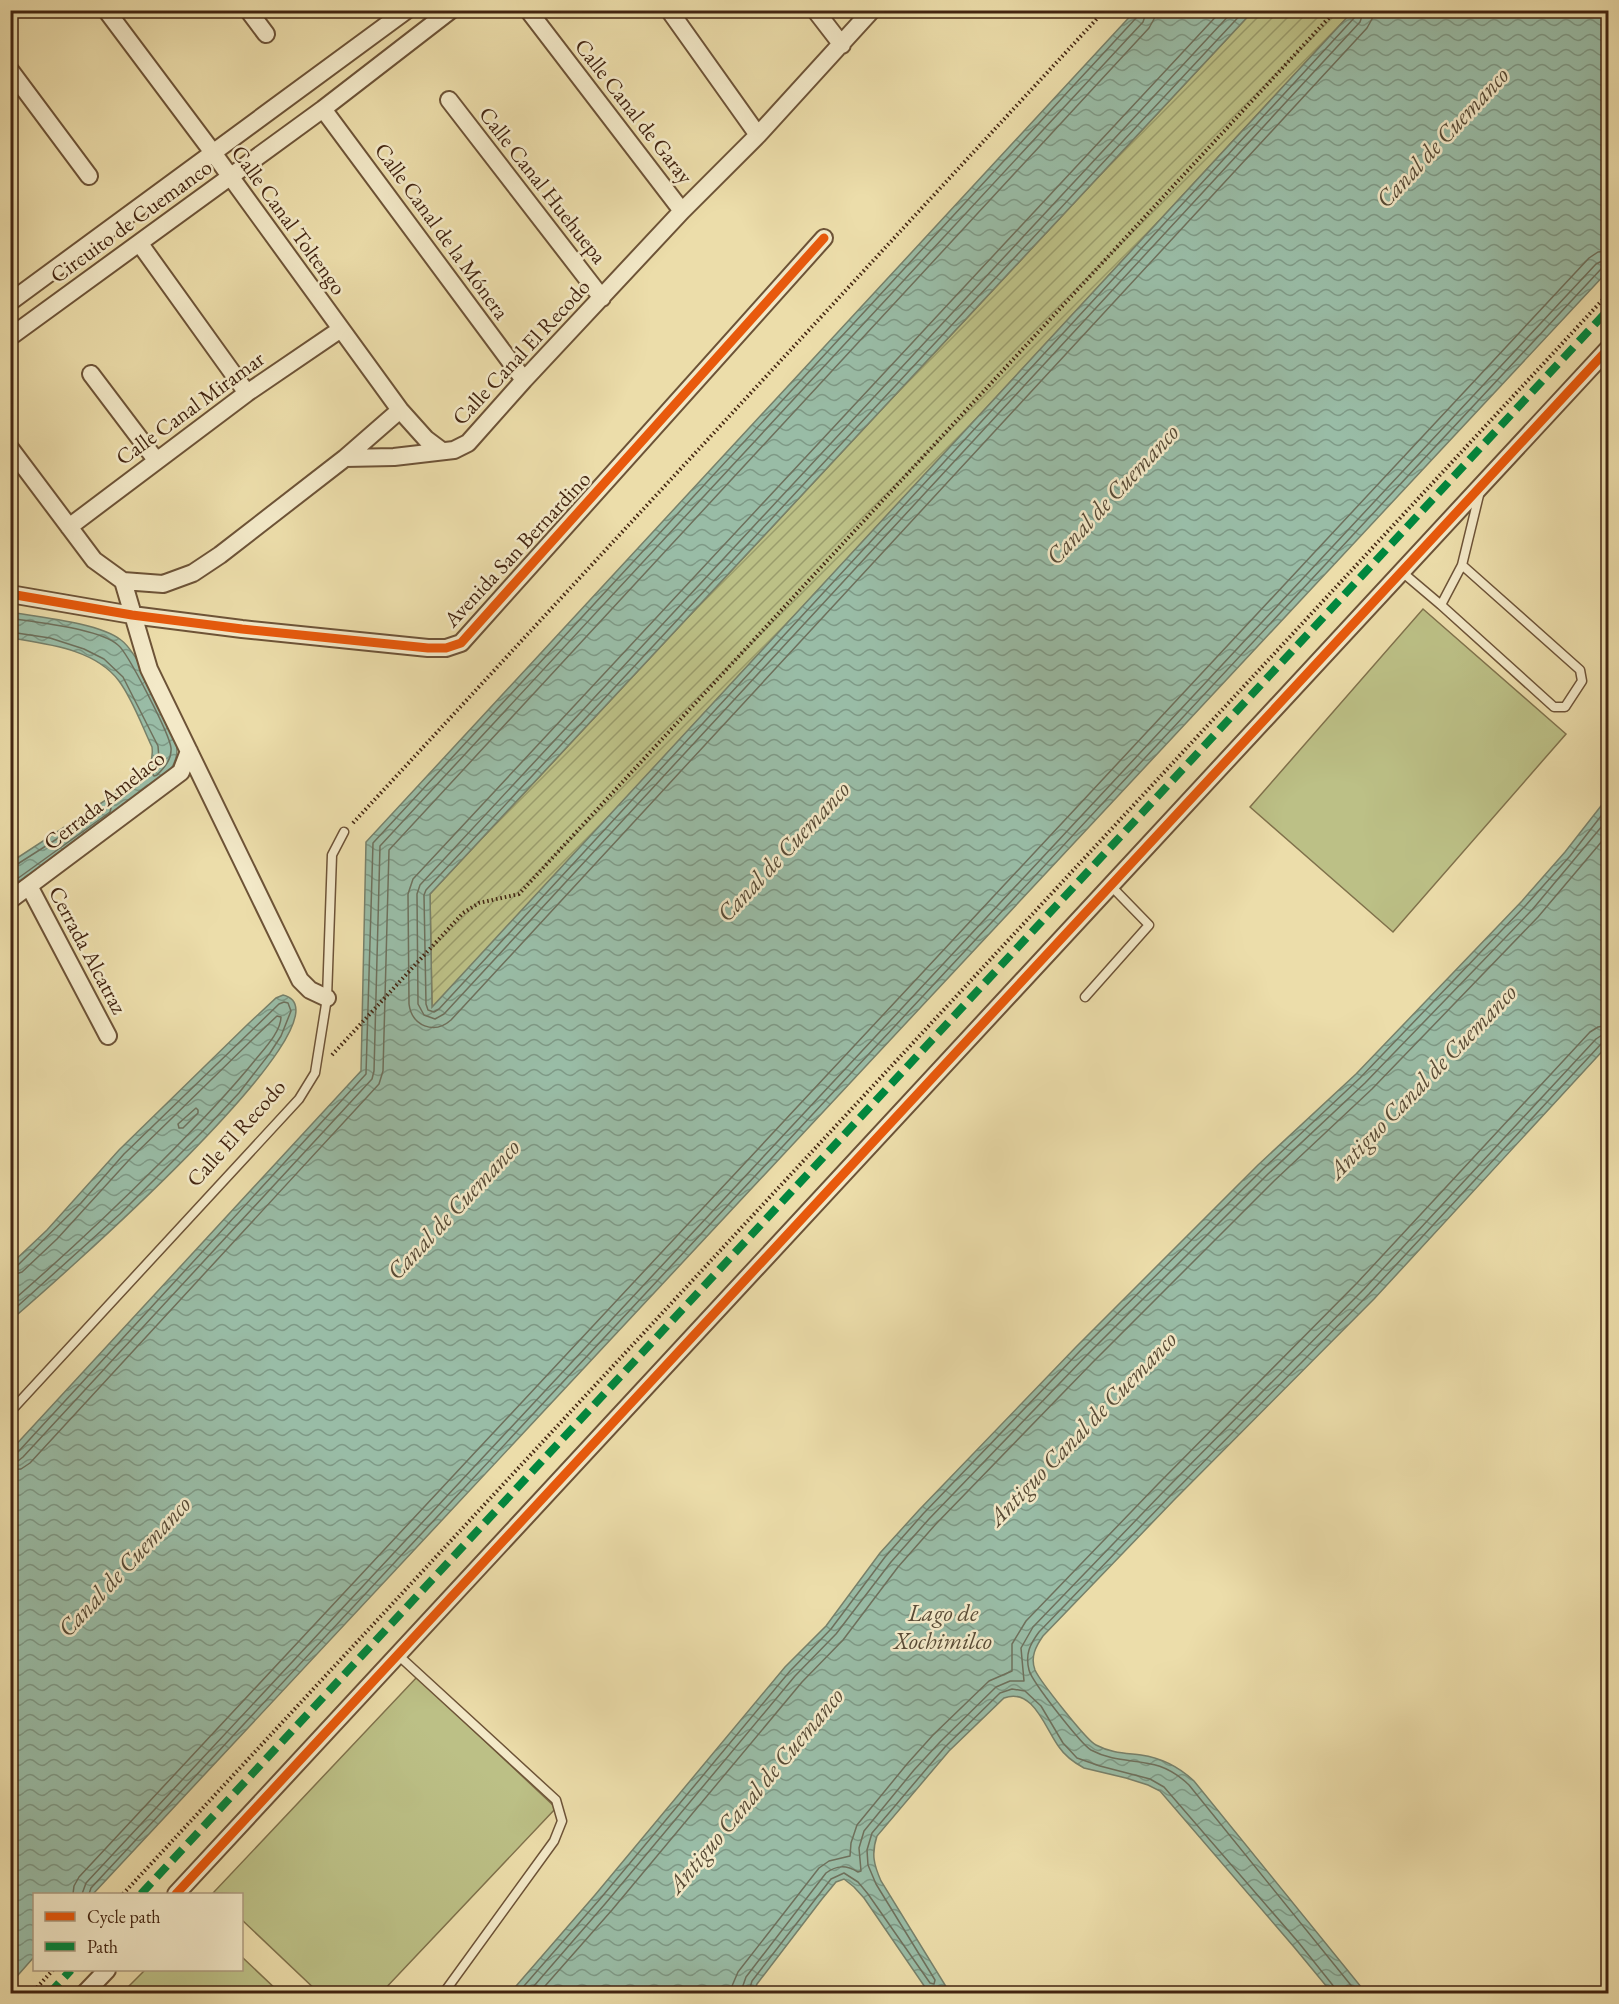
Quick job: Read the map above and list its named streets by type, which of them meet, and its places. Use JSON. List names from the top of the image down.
{
  "streets": {
    "street": [
      "Calle Canal de Garay",
      "Calle Canal Huehuepa",
      "Calle Canal Toltengo",
      "Circuito de Cuemanco",
      "Calle Canal de la Mónera",
      "Calle Canal El Recodo",
      "Calle Canal Miramar",
      "Avenida San Bernardino",
      "Cerrada Amelaco",
      "Cerrada Alcatraz"
    ],
    "lane": ["Calle El Recodo"]
  },
  "crossings": [
    ["Calle Canal de Garay", "Calle Canal El Recodo"],
    ["Calle Canal Huehuepa", "Calle Canal El Recodo"],
    ["Calle Canal Toltengo", "Circuito de Cuemanco"],
    ["Calle Canal Toltengo", "Calle Canal El Recodo"],
    ["Calle Canal Toltengo", "Calle Canal Miramar"],
    ["Circuito de Cuemanco", "Calle Canal de la Mónera"],
    ["Calle Canal de la Mónera", "Calle Canal El Recodo"],
    ["Cerrada Amelaco", "Cerrada Alcatraz"]
  ],
  "water": ["Canal de Cuemanco", "Antiguo Canal de Cuemanco", "Lago de Xochimilco"],
  "legend": ["Cycle path", "Path"]
}
